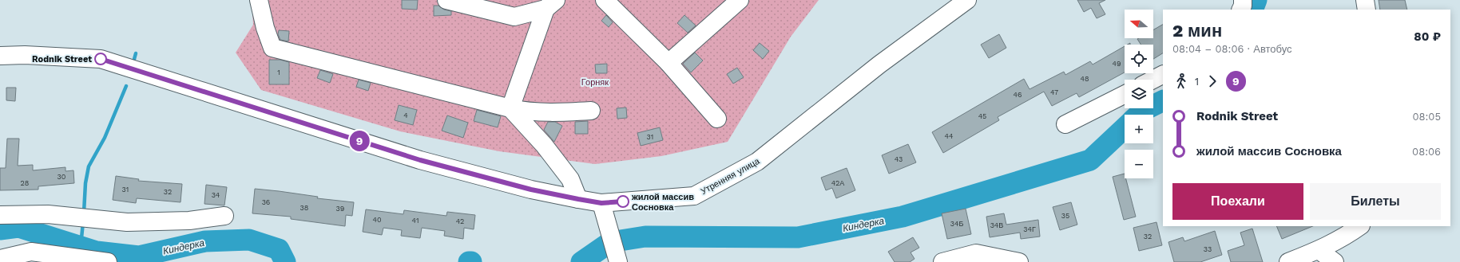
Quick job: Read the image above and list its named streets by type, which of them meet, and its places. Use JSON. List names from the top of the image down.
{
  "streets": {
    "street": ["Утренняя улица"]
  },
  "water": ["Киндерка"],
  "parks": ["Горняк"],
  "places": ["Rodnik Street", "жилой массив Сосновка"],
  "lines": ["bus line 9"],
  "house_numbers": [
    "49",
    "1",
    "48",
    "47",
    "46",
    "4",
    "45",
    "44",
    "31",
    "43",
    "30",
    "28",
    "42А",
    "31",
    "32",
    "34",
    "36",
    "38",
    "39",
    "35",
    "40",
    "41",
    "42",
    "34Б",
    "34В",
    "34Г",
    "32",
    "33"
  ],
  "north": "left",
  "page": {
    "on_map": "9",
    "map_buttons": ["+", "−"],
    "heading": ["2 мин", "08:04 – 08:06 · Автобус", "80 ₽"],
    "legs": ["1", "9"],
    "list": [
      {
        "name": "Rodnik Street",
        "value": "08:05"
      },
      {
        "name": "жилой массив Сосновка",
        "value": "08:06"
      }
    ],
    "buttons": ["Поехали", "Билеты"]
  }
}
